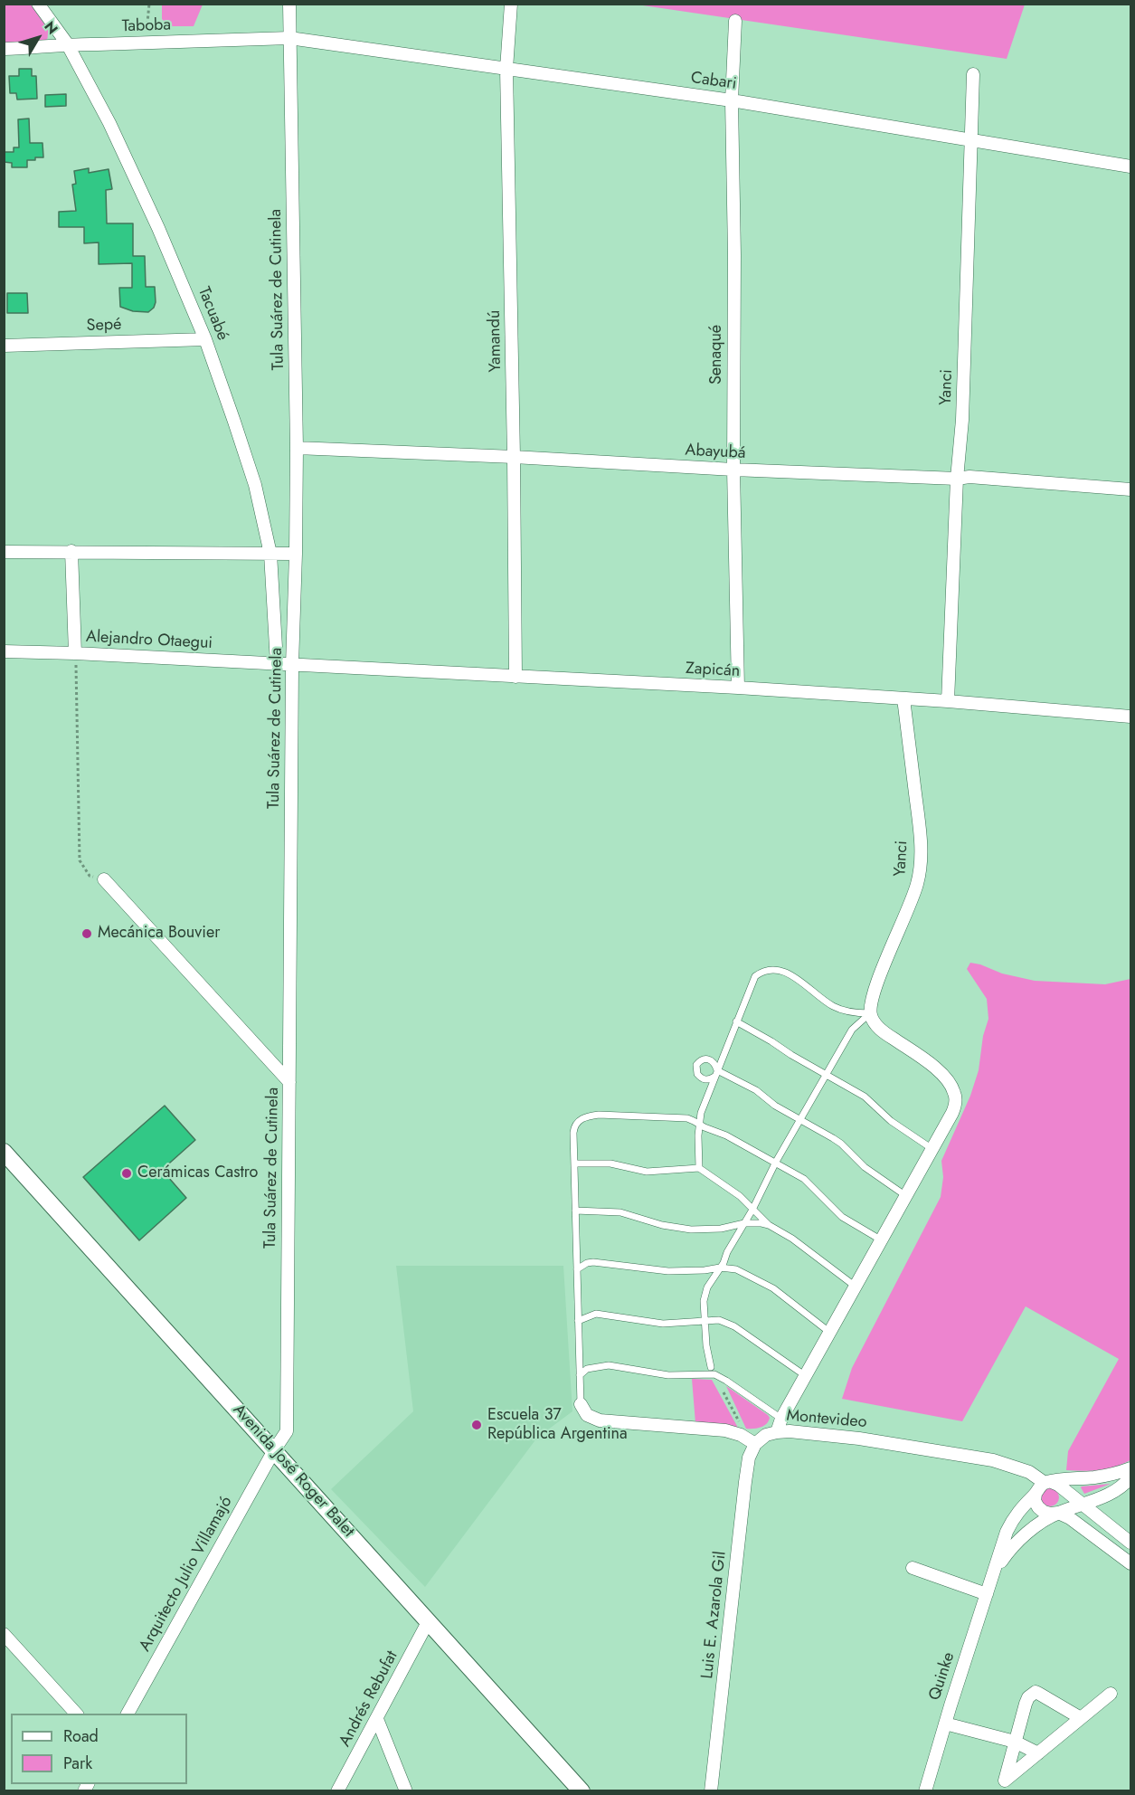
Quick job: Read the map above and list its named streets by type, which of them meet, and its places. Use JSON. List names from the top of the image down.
{
  "streets": {
    "street": [
      "Taboba",
      "Cabari",
      "Tula Suárez de Cutinela",
      "Tacuabé",
      "Sepé",
      "Yamandú",
      "Senaqué",
      "Yanci",
      "Abayubá",
      "Alejandro Otaegui",
      "Zapicán",
      "Montevideo",
      "Avenida José Roger Balet",
      "Arquitecto Julio Villamajó",
      "Luis E. Azarola Gil",
      "Quinke",
      "Andrés Rebufat"
    ]
  },
  "crossings": [
    ["Taboba", "Cabari"],
    ["Taboba", "Tula Suárez de Cutinela"],
    ["Taboba", "Tacuabé"],
    ["Cabari", "Tula Suárez de Cutinela"],
    ["Cabari", "Yamandú"],
    ["Cabari", "Senaqué"],
    ["Cabari", "Yanci"],
    ["Tula Suárez de Cutinela", "Abayubá"],
    ["Tula Suárez de Cutinela", "Alejandro Otaegui"],
    ["Tula Suárez de Cutinela", "Zapicán"],
    ["Tula Suárez de Cutinela", "Avenida José Roger Balet"],
    ["Tula Suárez de Cutinela", "Arquitecto Julio Villamajó"],
    ["Tacuabé", "Sepé"],
    ["Tacuabé", "Alejandro Otaegui"],
    ["Yamandú", "Abayubá"],
    ["Yamandú", "Zapicán"],
    ["Senaqué", "Abayubá"],
    ["Senaqué", "Zapicán"],
    ["Yanci", "Abayubá"],
    ["Yanci", "Zapicán"],
    ["Alejandro Otaegui", "Zapicán"],
    ["Montevideo", "Luis E. Azarola Gil"],
    ["Montevideo", "Quinke"],
    ["Avenida José Roger Balet", "Arquitecto Julio Villamajó"],
    ["Avenida José Roger Balet", "Andrés Rebufat"]
  ],
  "places": ["Mecánica Bouvier", "Cerámicas Castro", "Escuela 37 República Argentina"],
  "legend": ["Road", "Park"],
  "north": "top right"
}
